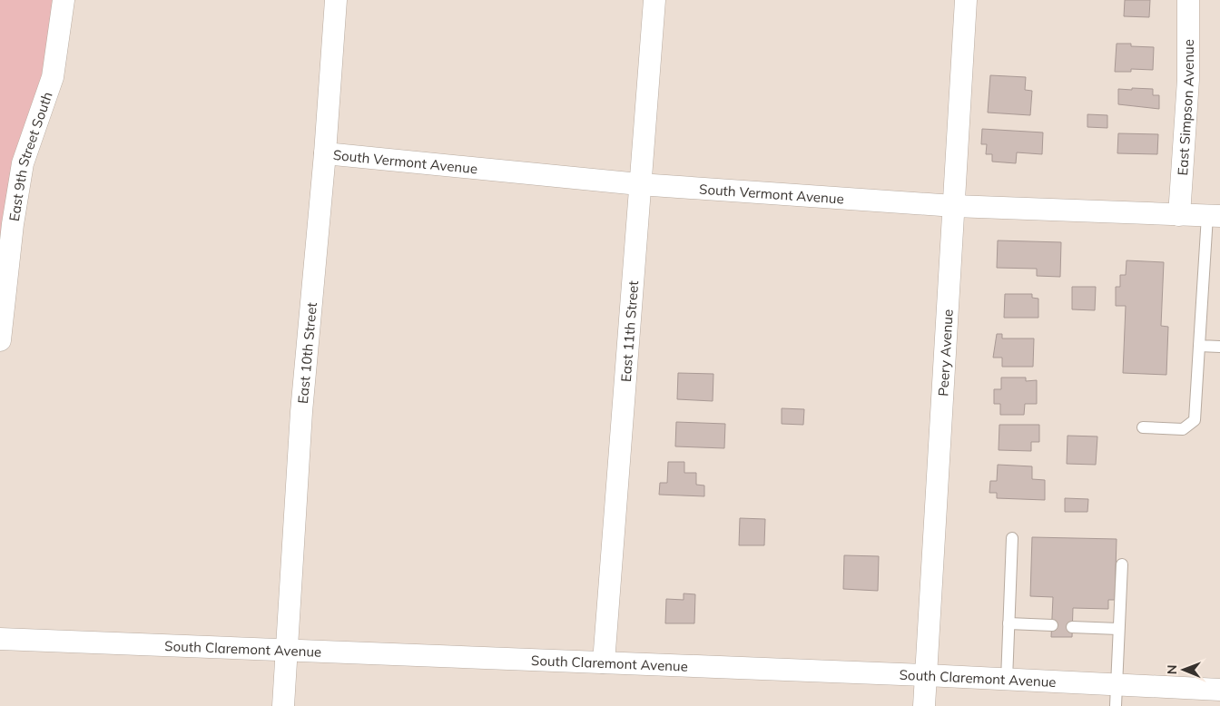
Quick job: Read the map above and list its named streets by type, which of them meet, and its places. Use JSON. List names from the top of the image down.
{
  "streets": {
    "street": [
      "East Simpson Avenue",
      "East 9th Street South",
      "South Vermont Avenue",
      "East 11th Street",
      "East 10th Street",
      "Peery Avenue",
      "South Claremont Avenue"
    ]
  },
  "crossings": [
    ["East Simpson Avenue", "South Vermont Avenue"],
    ["South Vermont Avenue", "East 11th Street"],
    ["South Vermont Avenue", "East 10th Street"],
    ["South Vermont Avenue", "Peery Avenue"],
    ["East 11th Street", "South Claremont Avenue"],
    ["East 10th Street", "South Claremont Avenue"],
    ["Peery Avenue", "South Claremont Avenue"]
  ],
  "north": "left"
}
